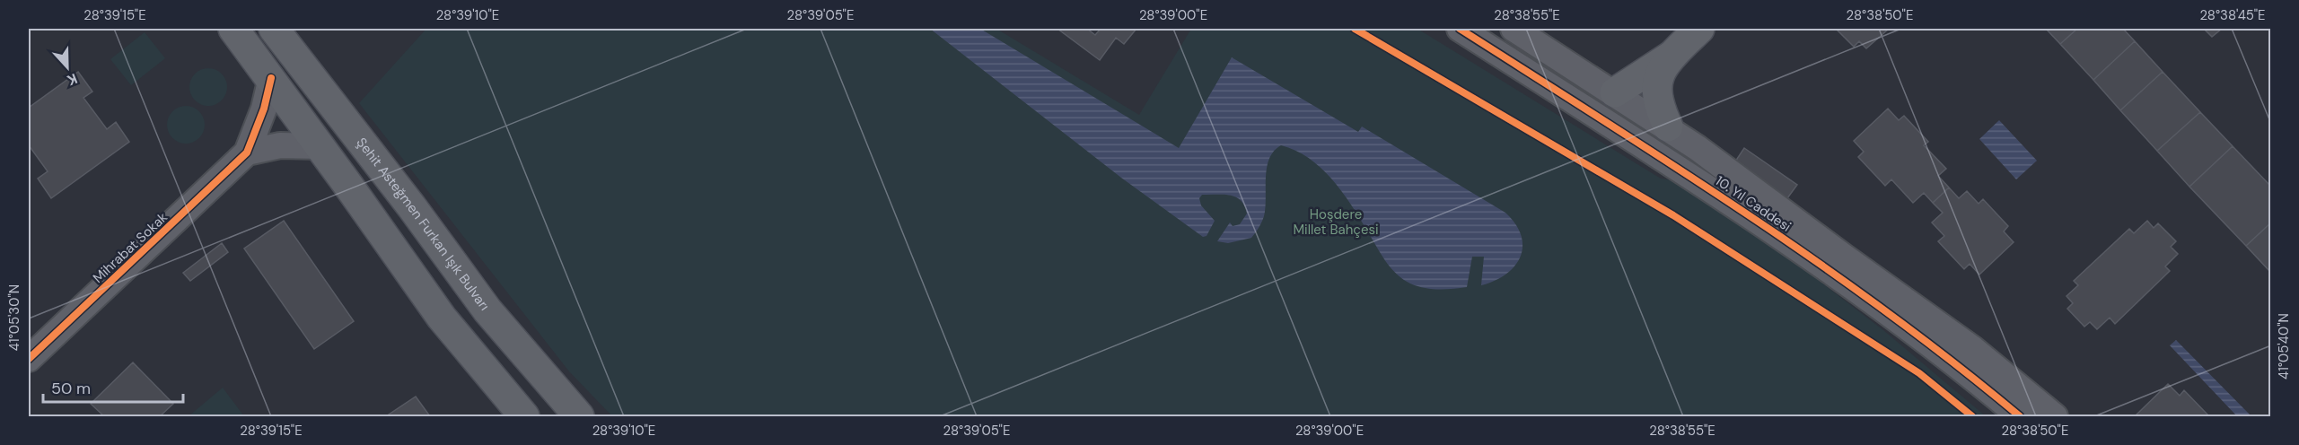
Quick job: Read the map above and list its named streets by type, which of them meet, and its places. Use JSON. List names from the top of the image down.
{
  "streets": {
    "main road": ["Şehit Asteğmen Furkan Işık Bulvarı"],
    "street": ["10. Yıl Caddesi", "Mihrabat Sokak"]
  },
  "parks": ["Hoşdere Millet Bahçesi"],
  "scale_bar": "50 m",
  "north": "bottom",
  "coordinates": [
    "28°39'15\"E",
    "28°39'10\"E",
    "28°39'05\"E",
    "28°39'00\"E",
    "28°38'55\"E",
    "28°38'50\"E",
    "28°38'45\"E",
    "41°05'30\"N",
    "41°05'40\"N"
  ]
}
